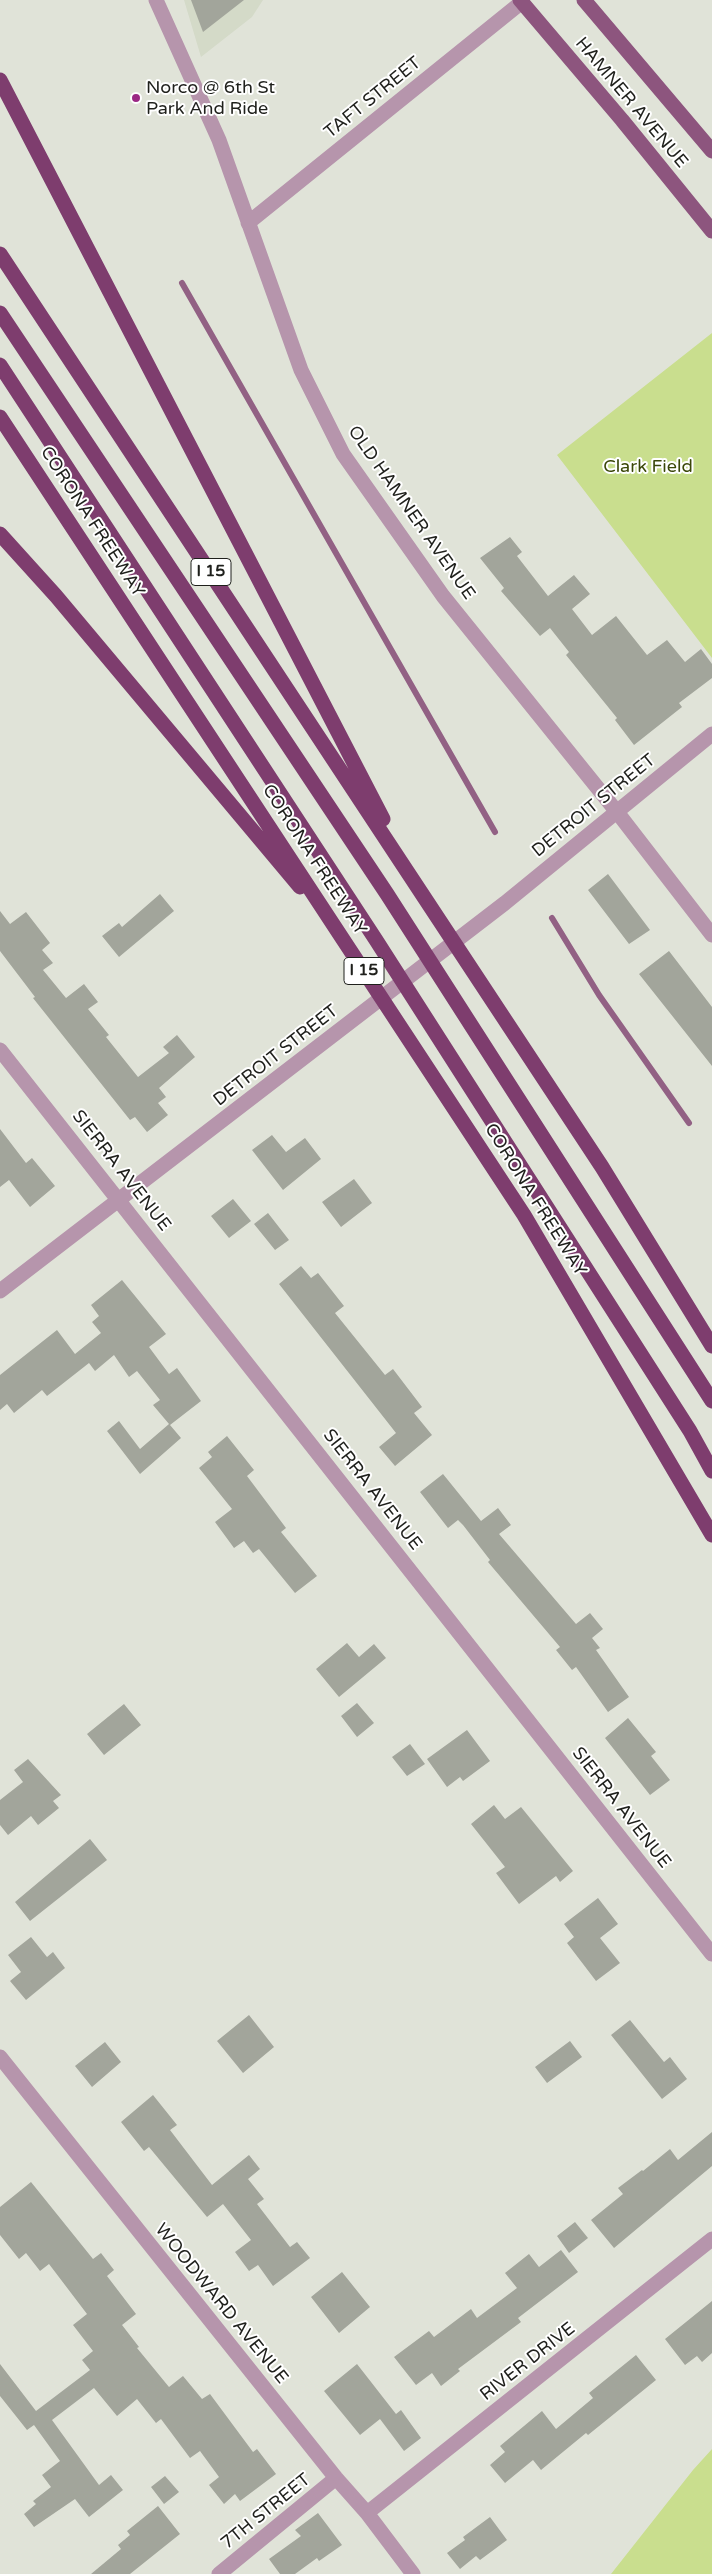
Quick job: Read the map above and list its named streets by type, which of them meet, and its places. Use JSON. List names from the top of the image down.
{
  "streets": {
    "highway": ["CORONA FREEWAY", "I 15"],
    "main road": ["HAMNER AVENUE"],
    "street": [
      "TAFT STREET",
      "OLD HAMNER AVENUE",
      "DETROIT STREET",
      "SIERRA AVENUE",
      "WOODWARD AVENUE",
      "RIVER DRIVE",
      "7TH STREET"
    ]
  },
  "crossings": [
    ["TAFT STREET", "HAMNER AVENUE"],
    ["TAFT STREET", "OLD HAMNER AVENUE"],
    ["OLD HAMNER AVENUE", "DETROIT STREET"],
    ["DETROIT STREET", "SIERRA AVENUE"],
    ["WOODWARD AVENUE", "RIVER DRIVE"],
    ["WOODWARD AVENUE", "7TH STREET"]
  ],
  "parks": ["Clark Field"],
  "places": ["Norco @ 6th St Park And Ride"]
}
